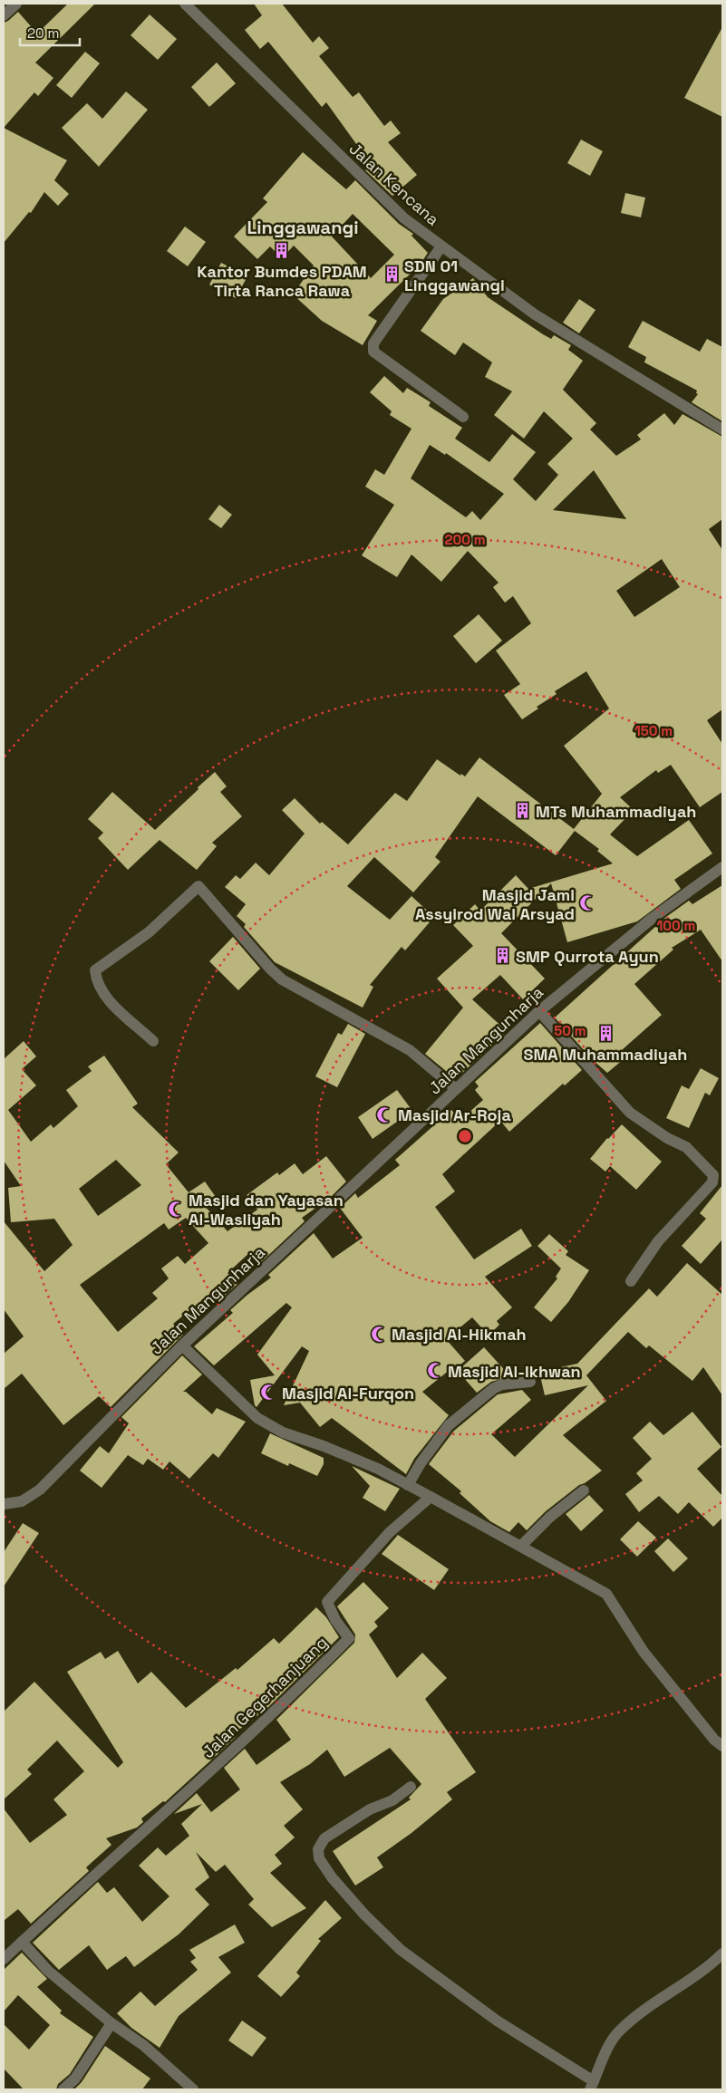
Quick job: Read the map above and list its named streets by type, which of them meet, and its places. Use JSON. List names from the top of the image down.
{
  "streets": {
    "street": ["Jalan Kencana", "Jalan Mangunharja", "Jalan Gegerhanjuang"]
  },
  "districts": ["Linggawangi"],
  "places": {
    "building": [
      "Kantor Bumdes PDAM Tirta Ranca Rawa",
      "SDN 01 Linggawangi",
      "MTs Muhammadiyah",
      "SMP Qurrota Ayun",
      "SMA Muhammadiyah"
    ],
    "mosque": [
      "Masjid Jami Assyirod Wal Arsyad",
      "Masjid Ar-Roja",
      "Masjid dan Yayasan Al-Wasliyah",
      "Masjid Al-Hikmah",
      "Masjid Al-Ikhwan",
      "Masjid Al-Furqon"
    ]
  },
  "scale_bar": "20 m",
  "rings": [
    "200 m",
    "150 m",
    "100 m",
    "50 m"
  ]
}
